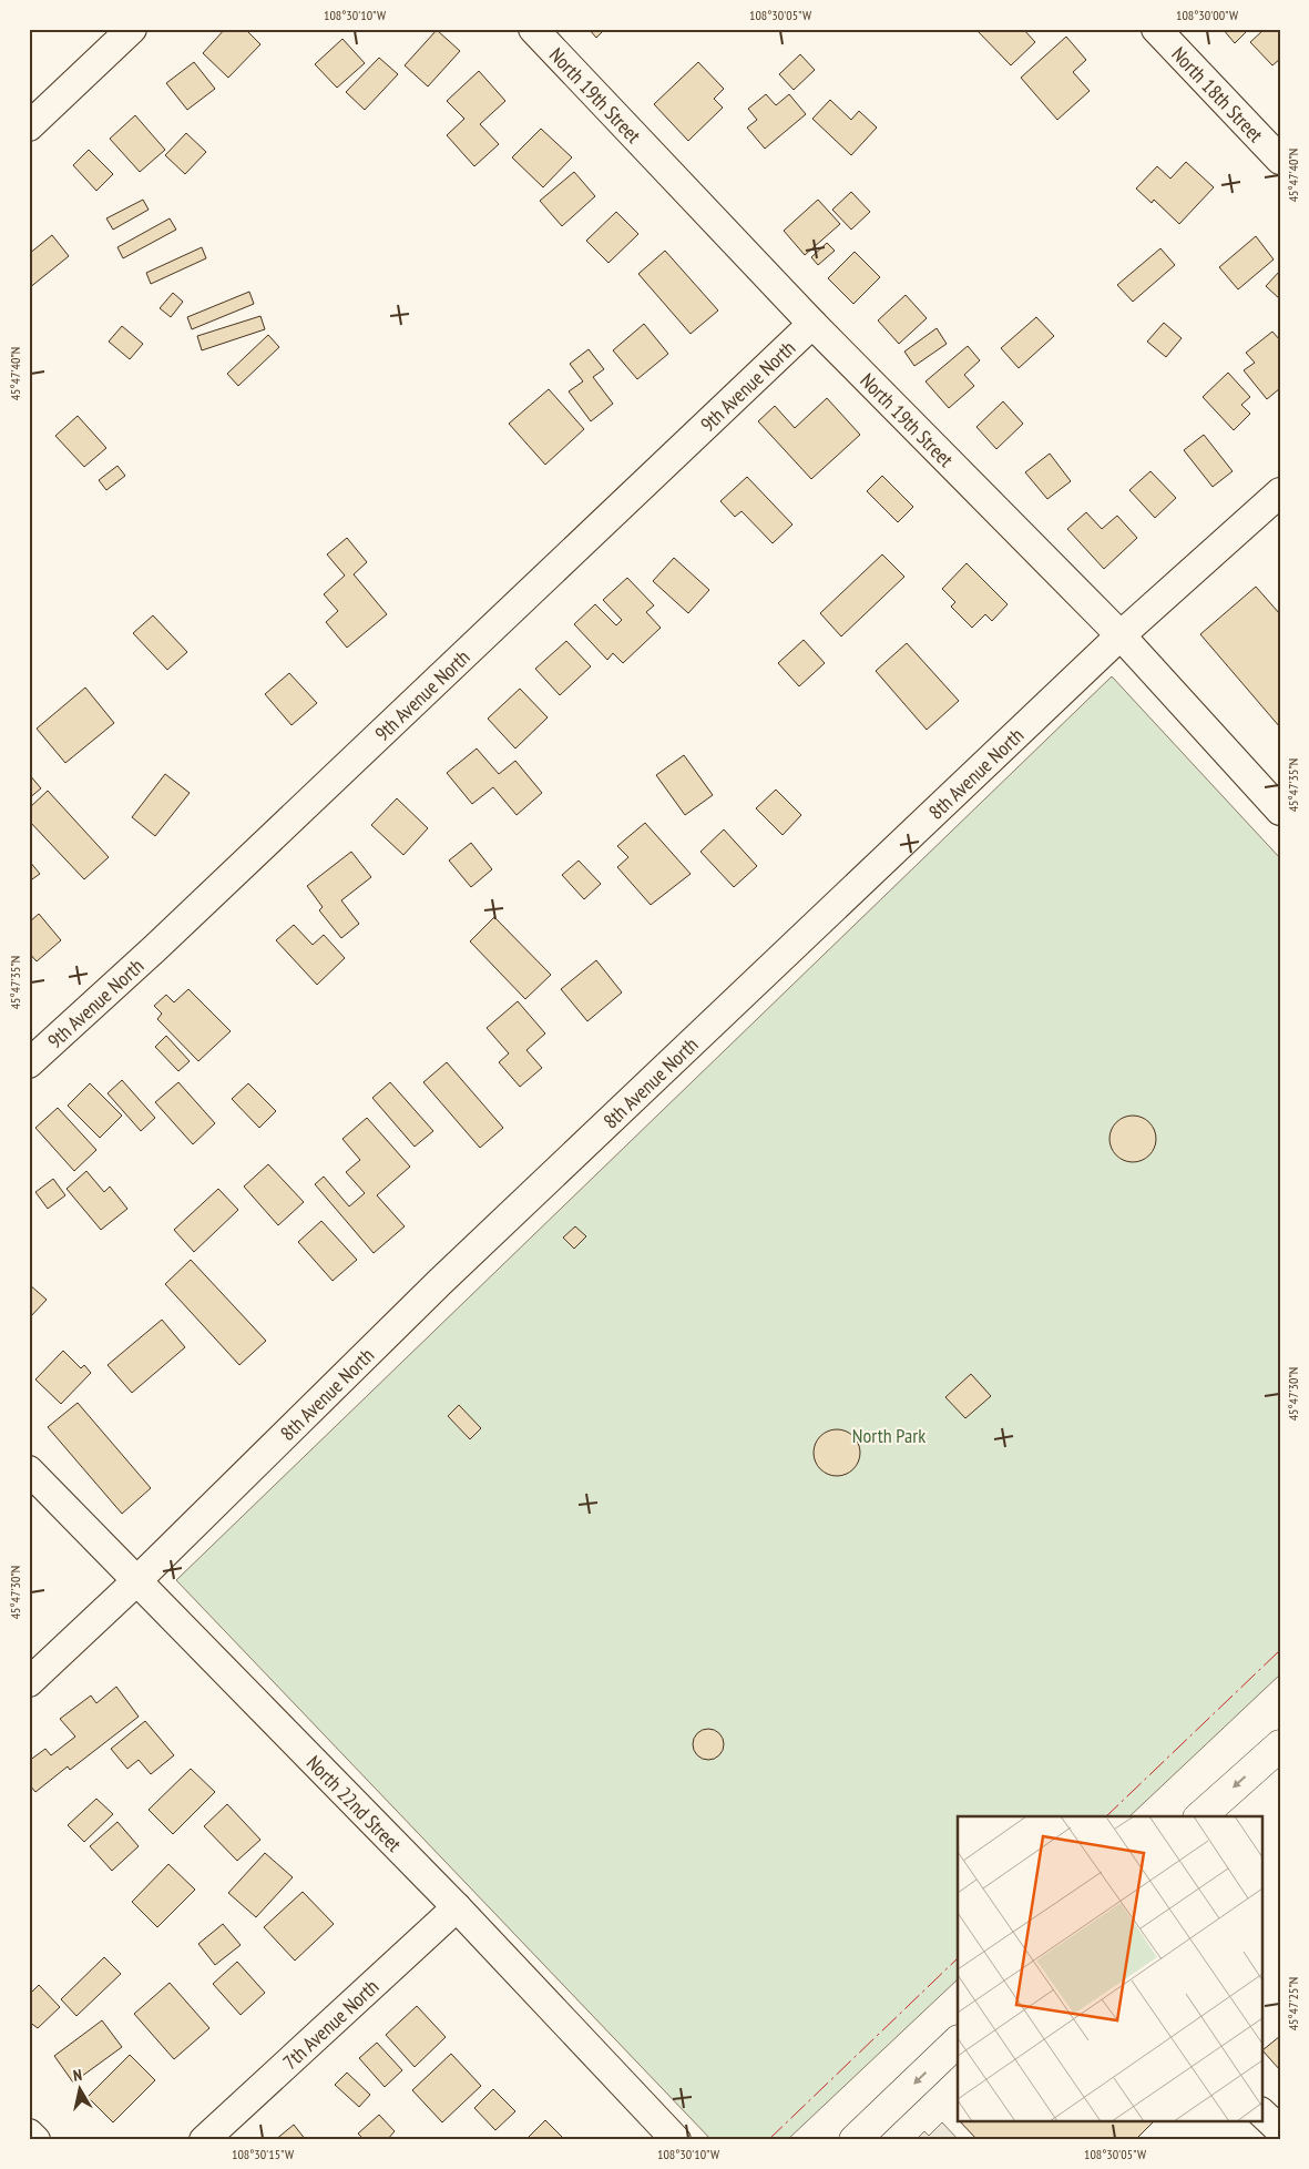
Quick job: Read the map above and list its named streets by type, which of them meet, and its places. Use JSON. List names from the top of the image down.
{
  "streets": {
    "street": [
      "North 18th Street",
      "North 19th Street",
      "9th Avenue North",
      "8th Avenue North",
      "North 22nd Street",
      "7th Avenue North"
    ]
  },
  "crossings": [
    ["North 19th Street", "9th Avenue North"],
    ["North 19th Street", "8th Avenue North"],
    ["8th Avenue North", "North 22nd Street"],
    ["North 22nd Street", "7th Avenue North"]
  ],
  "parks": ["North Park"],
  "north": "top",
  "coordinates": [
    "108°30'10\"W",
    "108°30'05\"W",
    "108°30'00\"W",
    "45°47'40\"N",
    "45°47'35\"N",
    "45°47'30\"N",
    "45°47'25\"N",
    "108°30'15\"W"
  ]
}
